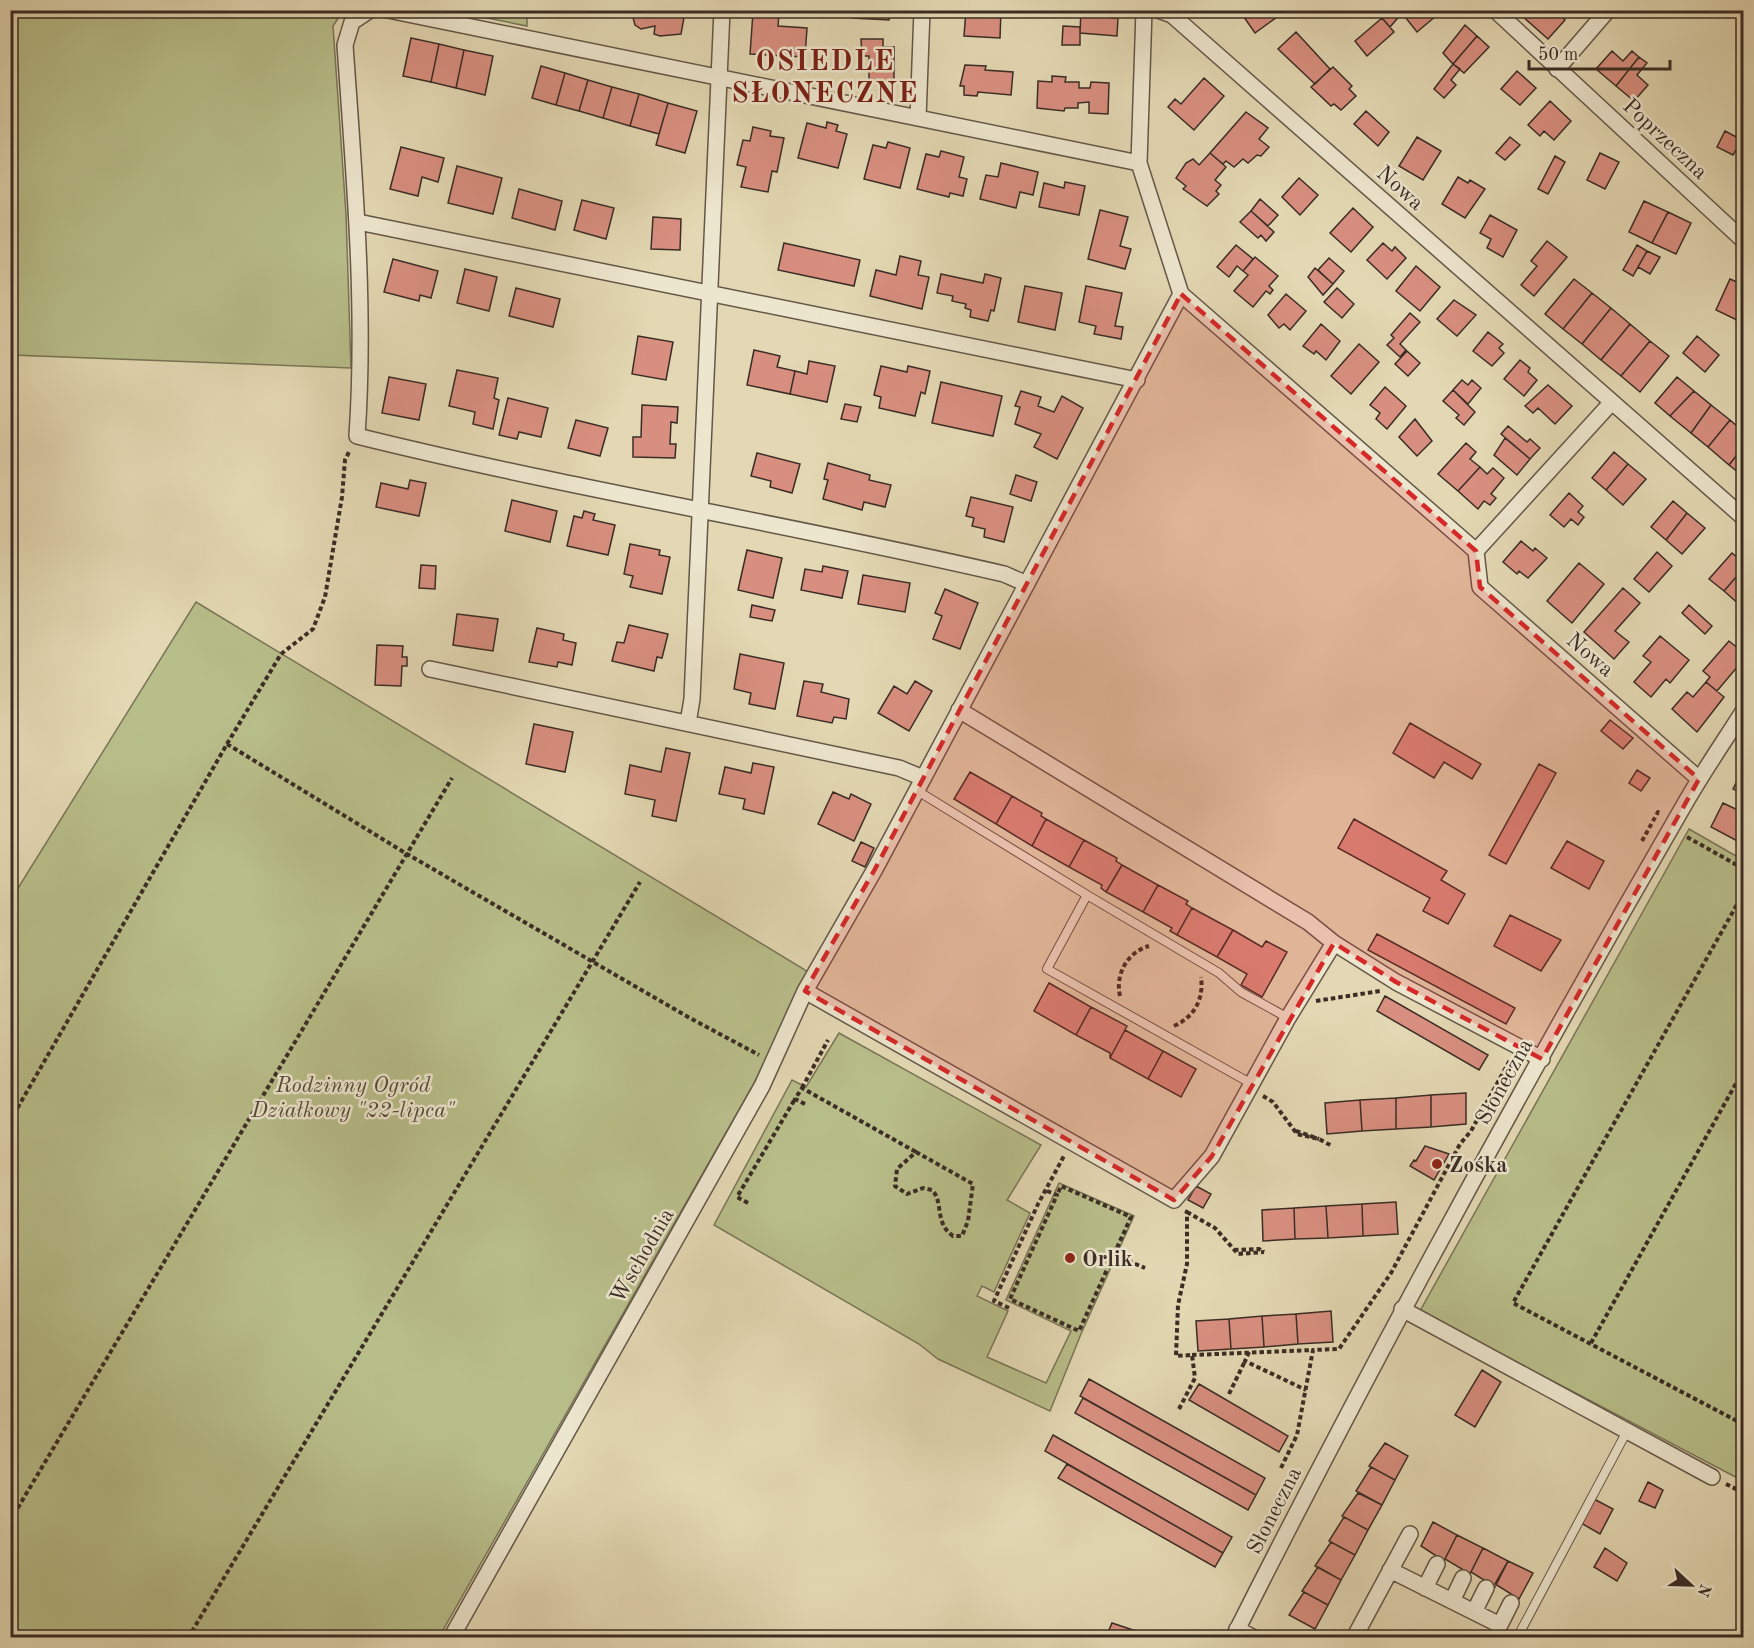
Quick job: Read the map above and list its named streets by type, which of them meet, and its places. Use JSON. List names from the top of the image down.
{
  "streets": {
    "street": [
      "Poprzeczna",
      "Nowa",
      "Słoneczna",
      "Wschodnia"
    ]
  },
  "crossings": [
    ["Nowa", "Słoneczna"]
  ],
  "districts": ["OSIEDLE SŁONECZNE"],
  "parks": ["Rodzinny Ogród Działkowy \"22-lipca\""],
  "places": ["Zośka", "Orlik"],
  "scale_bar": "50 m",
  "north": "right"
}
